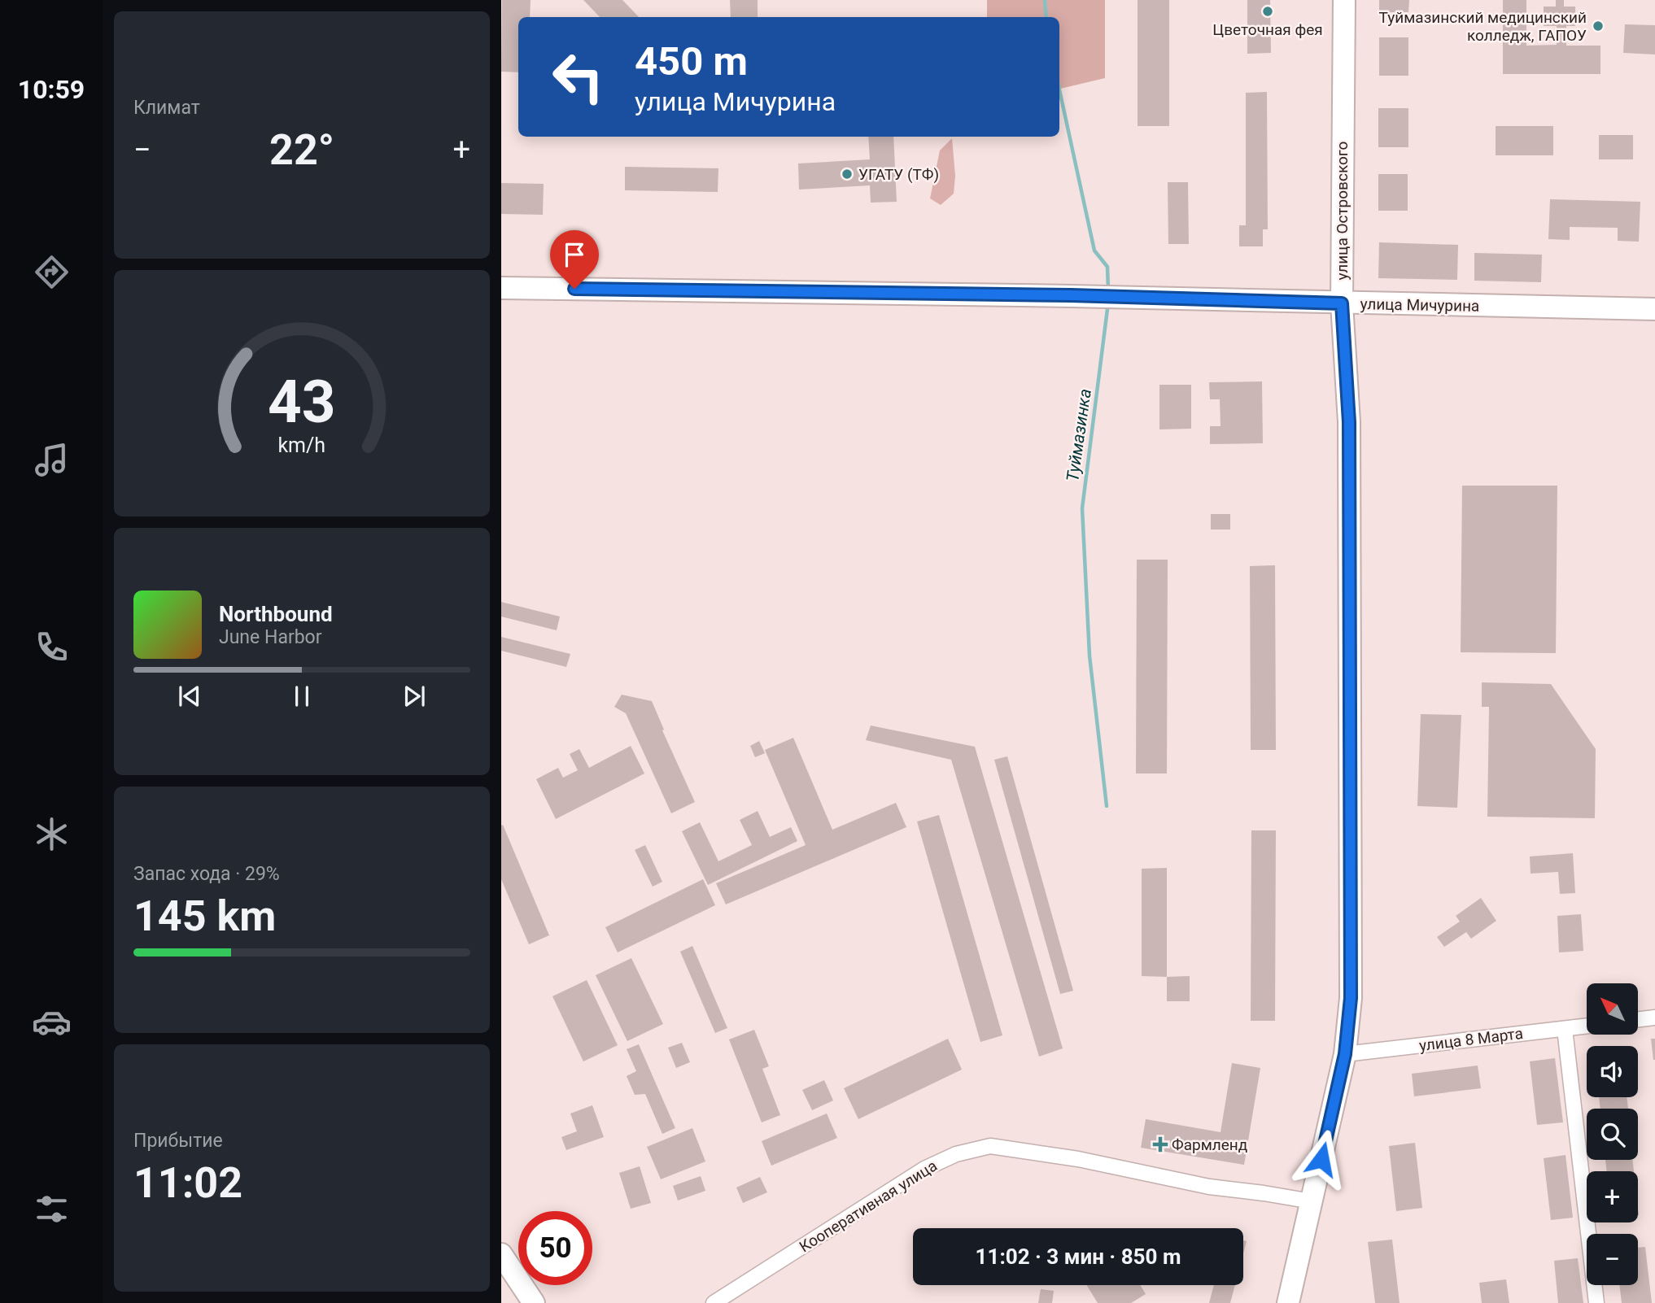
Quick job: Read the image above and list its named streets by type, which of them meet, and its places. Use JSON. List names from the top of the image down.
{
  "streets": {
    "main road": ["улица Островского", "улица Мичурина"],
    "street": ["улица 8 Марта", "Кооперативная улица"]
  },
  "crossings": [
    ["улица Островского", "улица Мичурина"],
    ["улица Островского", "улица 8 Марта"],
    ["улица Островского", "Кооперативная улица"]
  ],
  "water": ["Туймазинка"],
  "places": {
    "other": ["Цветочная фея", "Туймазинский медицинский колледж, ГАПОУ", "УГАТУ (ТФ)"],
    "health": ["Фармленд"]
  },
  "north": "top left",
  "page": {
    "tabs": "10:59",
    "tile": [
      "Климат",
      ["Запас хода · 29%", "145 km"],
      ["Прибытие", "11:02"]
    ],
    "turn": ["450 m", "улица Мичурина"],
    "heat": ["−", "22°", "+"],
    "song": ["Northbound", "June Harbor"],
    "map_buttons": ["+", "−"],
    "limit": "50",
    "trip": "11:02 · 3 мин · 850 m",
    "gauge": ["43", "km/h"]
  }
}
